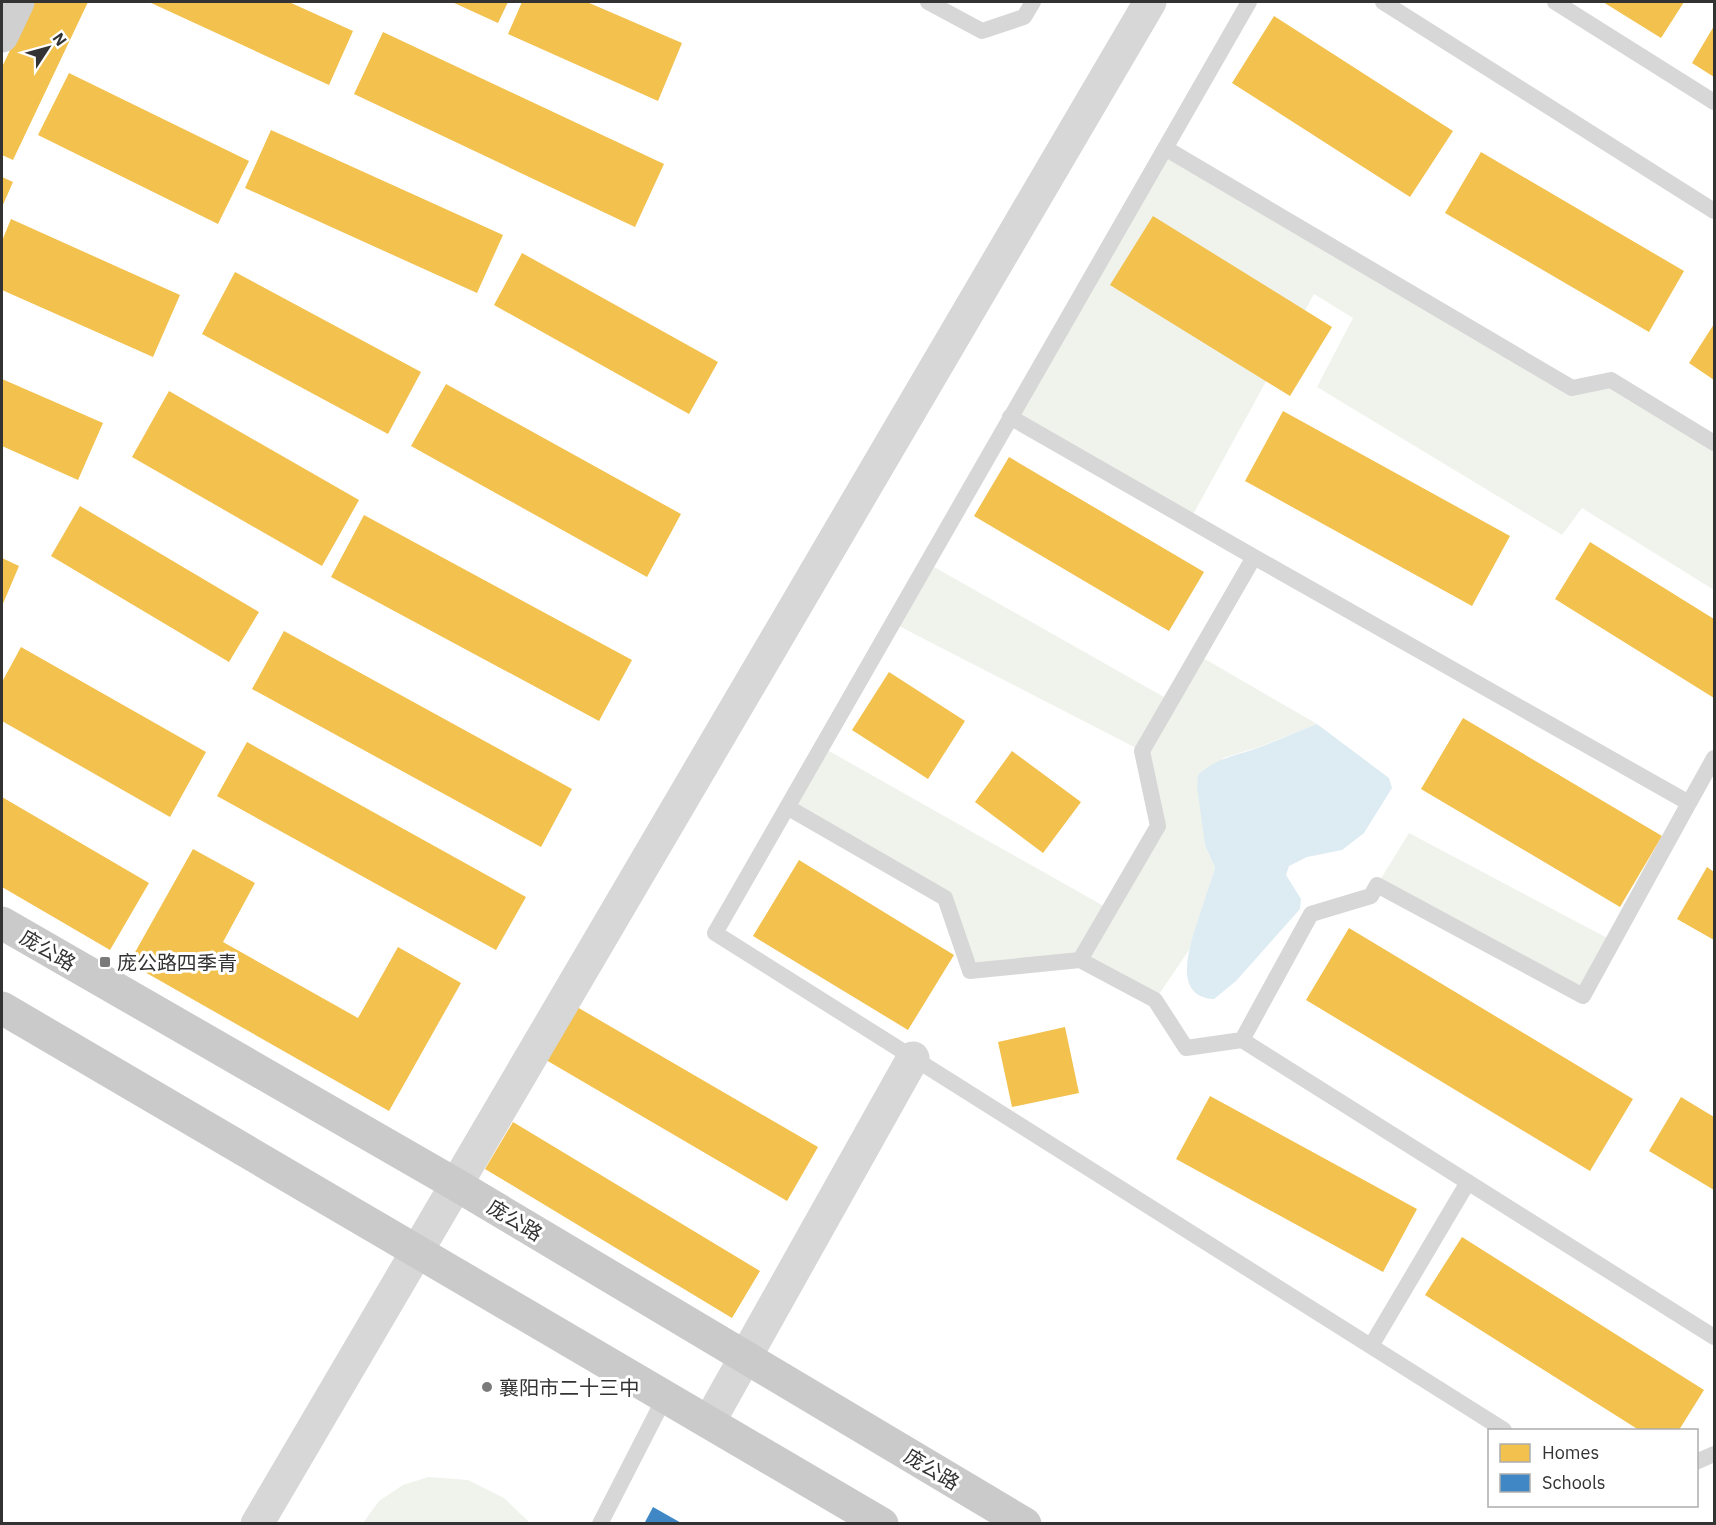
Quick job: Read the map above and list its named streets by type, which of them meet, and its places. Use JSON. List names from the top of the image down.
{
  "streets": {
    "main road": ["庞公路"]
  },
  "places": {
    "transit": ["庞公路四季青"],
    "other": ["襄阳市二十三中"]
  },
  "legend": ["Homes", "Schools"],
  "north": "top right"
}
